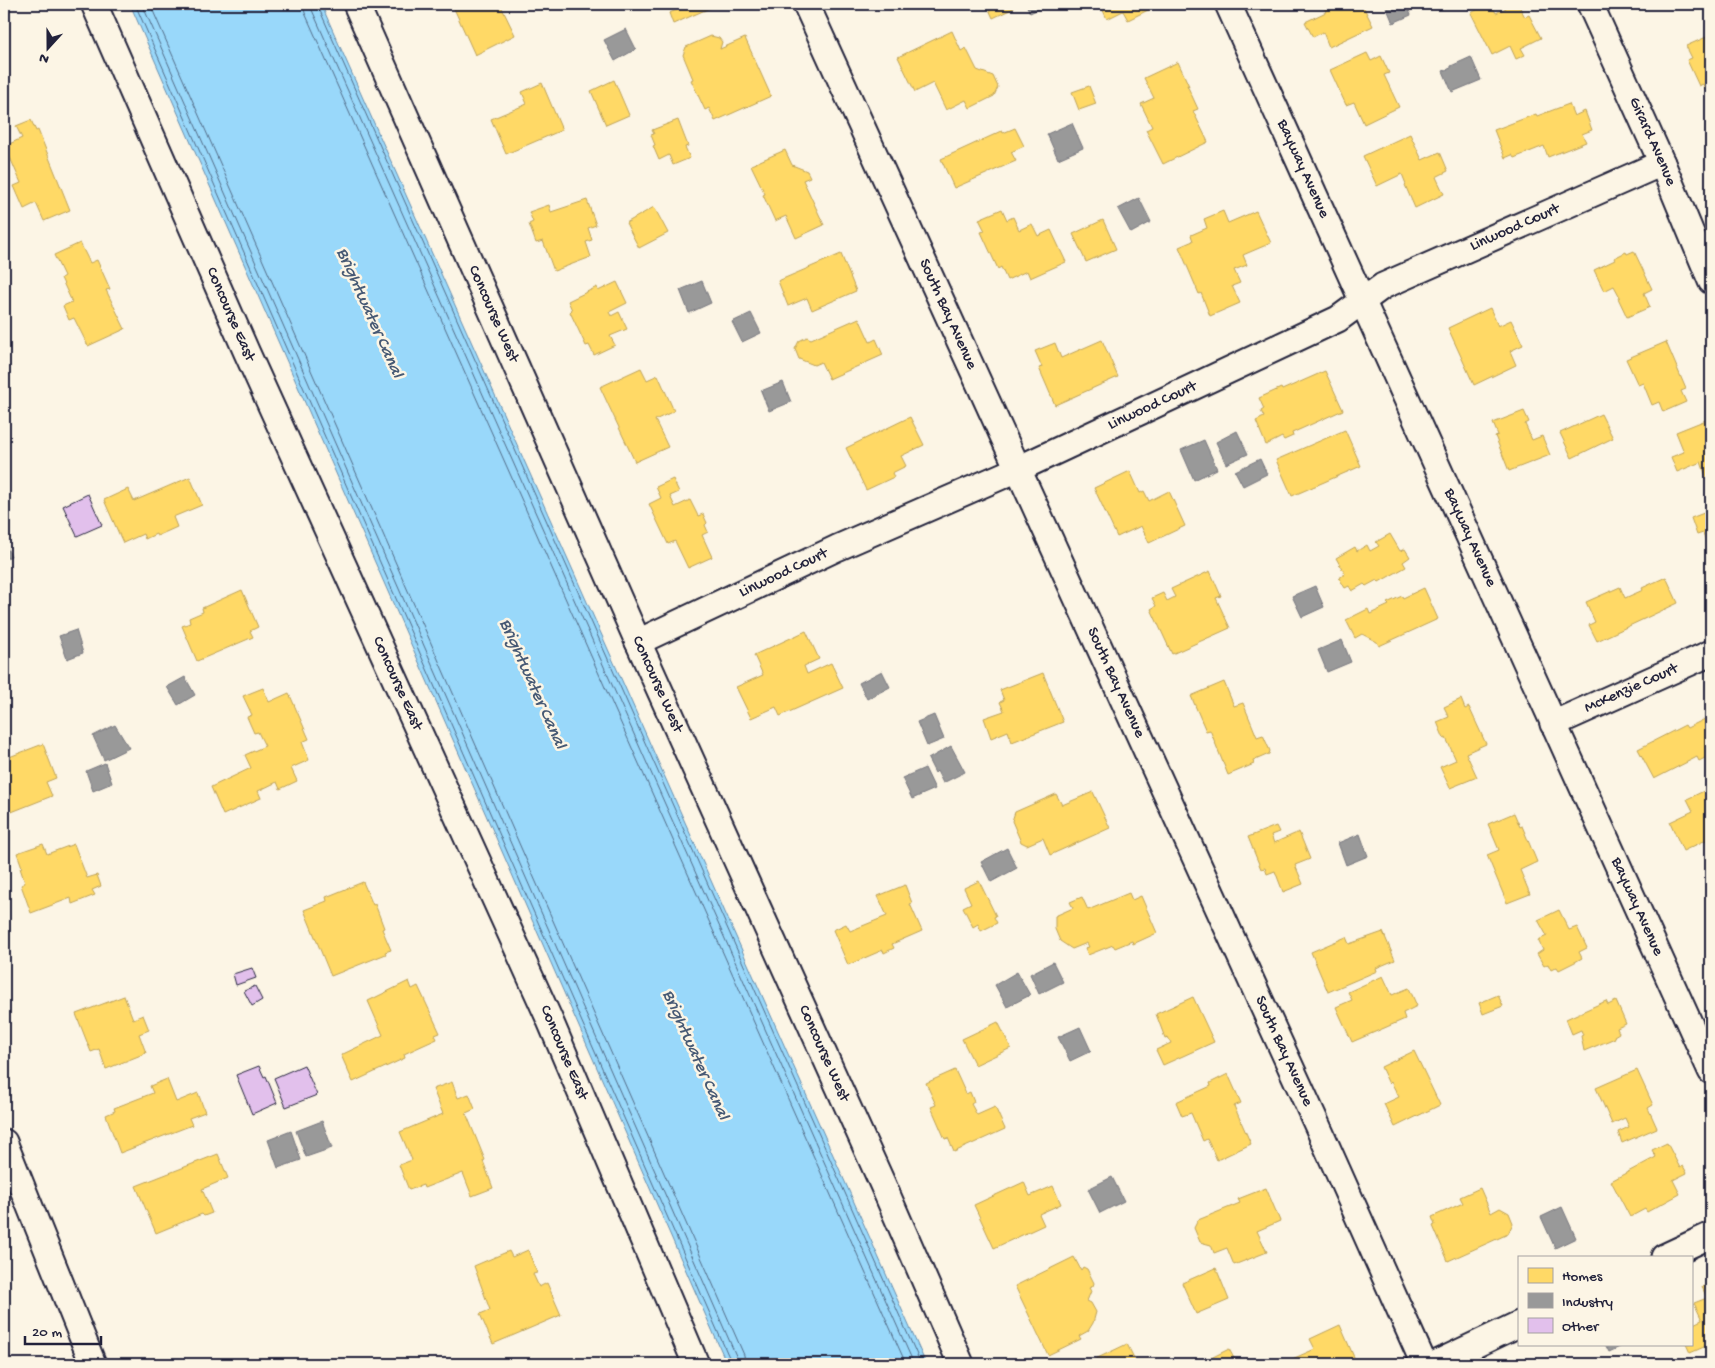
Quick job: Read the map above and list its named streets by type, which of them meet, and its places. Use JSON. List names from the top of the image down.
{
  "streets": {
    "street": [
      "Girard Avenue",
      "Bayway Avenue",
      "Linwood Court",
      "Concourse East",
      "Concourse West",
      "South Bay Avenue",
      "McKenzie Court"
    ]
  },
  "crossings": [
    ["Girard Avenue", "Linwood Court"],
    ["Bayway Avenue", "Linwood Court"],
    ["Bayway Avenue", "McKenzie Court"],
    ["Linwood Court", "Concourse West"],
    ["Linwood Court", "South Bay Avenue"]
  ],
  "water": ["Brightwater Canal"],
  "legend": ["Homes", "Industry", "Other"],
  "scale_bar": "20 m",
  "north": "bottom"
}
